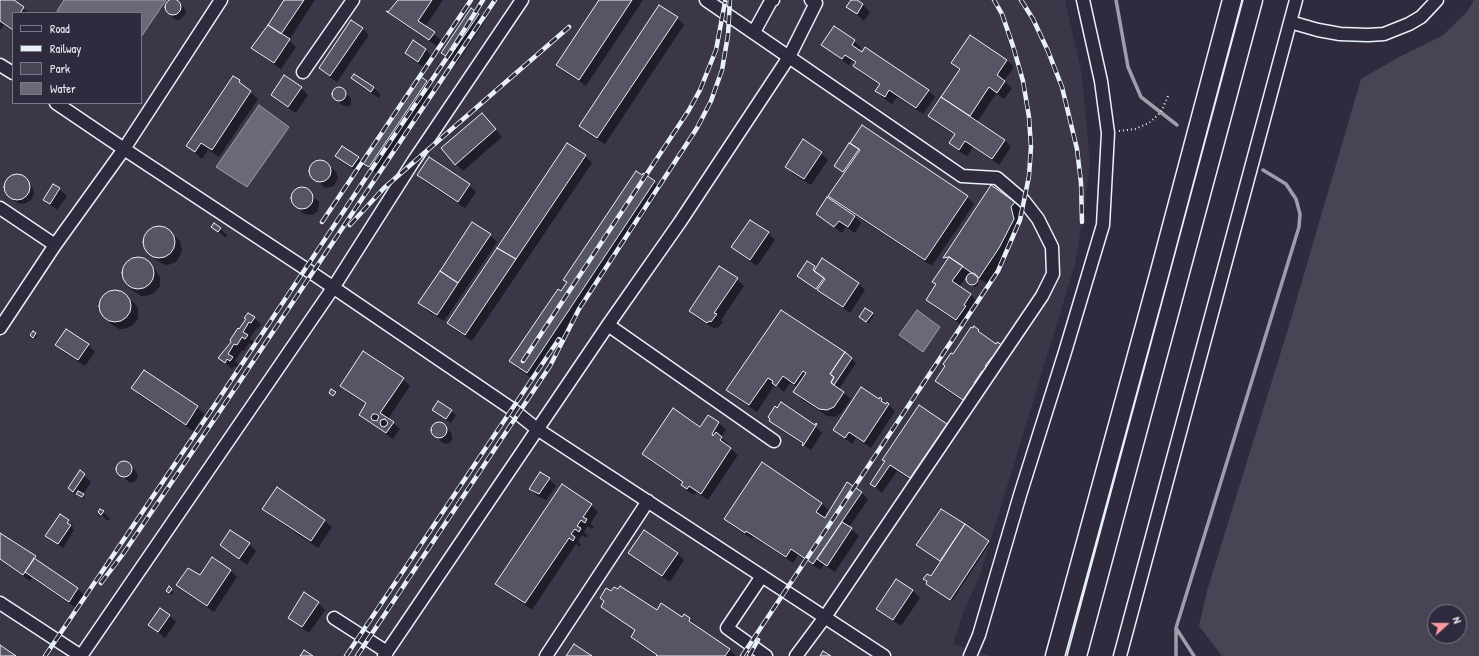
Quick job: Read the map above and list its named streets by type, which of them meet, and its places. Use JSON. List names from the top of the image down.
{
  "legend": [
    "Road",
    "Railway",
    "Park",
    "Water"
  ],
  "north": "right"
}
